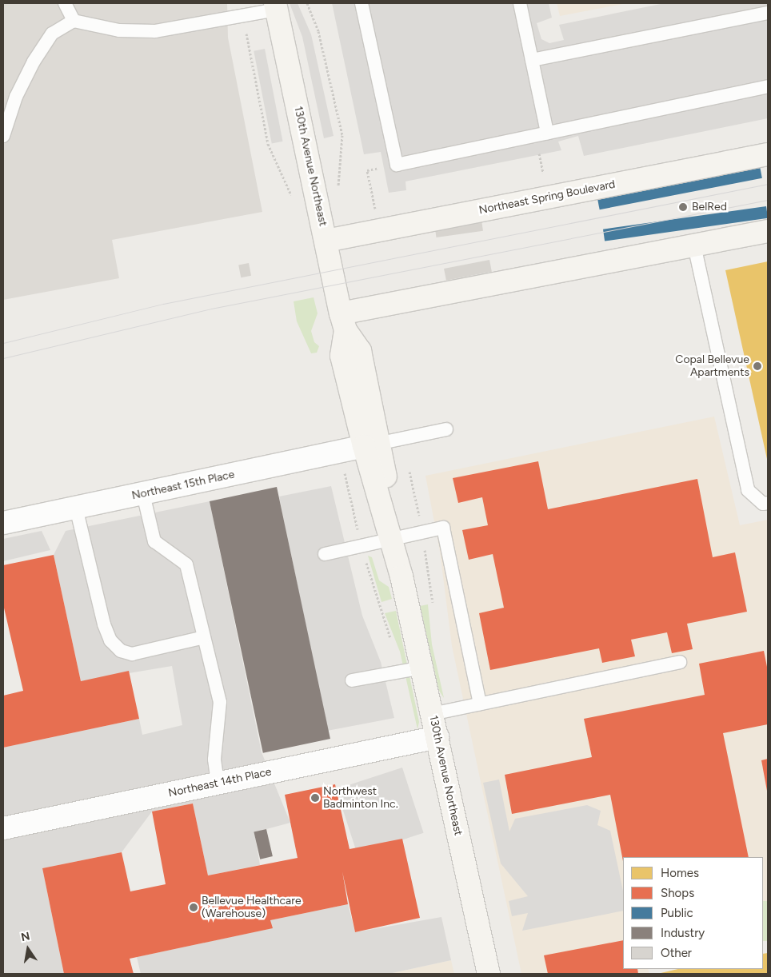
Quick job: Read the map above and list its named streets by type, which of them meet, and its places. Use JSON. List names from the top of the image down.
{
  "streets": {
    "street": [
      "130th Avenue Northeast",
      "Northeast Spring Boulevard",
      "Northeast 15th Place",
      "Northeast 14th Place"
    ]
  },
  "crossings": [
    ["130th Avenue Northeast", "Northeast Spring Boulevard"],
    ["130th Avenue Northeast", "Northeast 15th Place"],
    ["130th Avenue Northeast", "Northeast 14th Place"]
  ],
  "places": [
    "BelRed",
    "Copal Bellevue Apartments",
    "Northwest Badminton Inc.",
    "Bellevue Healthcare (Warehouse)"
  ],
  "legend": [
    "Homes",
    "Shops",
    "Public",
    "Industry",
    "Other"
  ],
  "north": "top"
}
